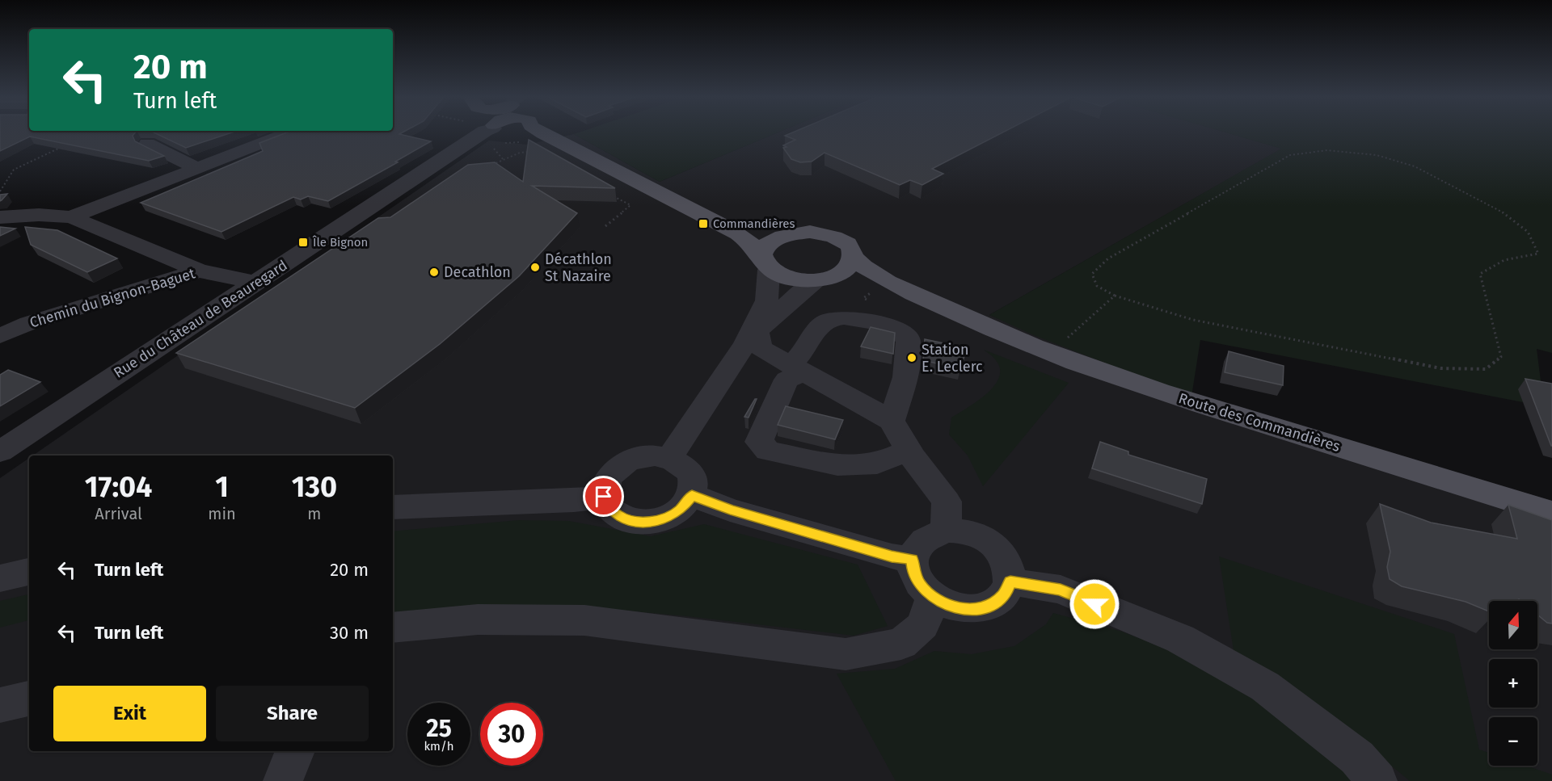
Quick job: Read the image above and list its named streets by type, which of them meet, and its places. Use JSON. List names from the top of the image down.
{
  "streets": {
    "main road": ["Route des Commandières"],
    "street": ["Chemin du Bignon-Baguet", "Rue du Château de Beauregard"]
  },
  "crossings": [
    ["Chemin du Bignon-Baguet", "Rue du Château de Beauregard"]
  ],
  "places": {
    "transit": ["Commandières", "Île Bignon"],
    "other": ["Décathlon St Nazaire", "Decathlon", "Station E. Leclerc"]
  },
  "north": "top",
  "page": {
    "turn": ["20 m", "Turn left"],
    "eta": [
      "17:04",
      "Arrival",
      "1",
      "min",
      "130",
      "m"
    ],
    "list": [
      {
        "name": "Turn left",
        "value": "20 m"
      },
      {
        "name": "Turn left",
        "value": "30 m"
      }
    ],
    "map_buttons": ["+", "−"],
    "buttons": ["Exit", "Share"],
    "speed": "25 km/h",
    "limit": "30"
  }
}
